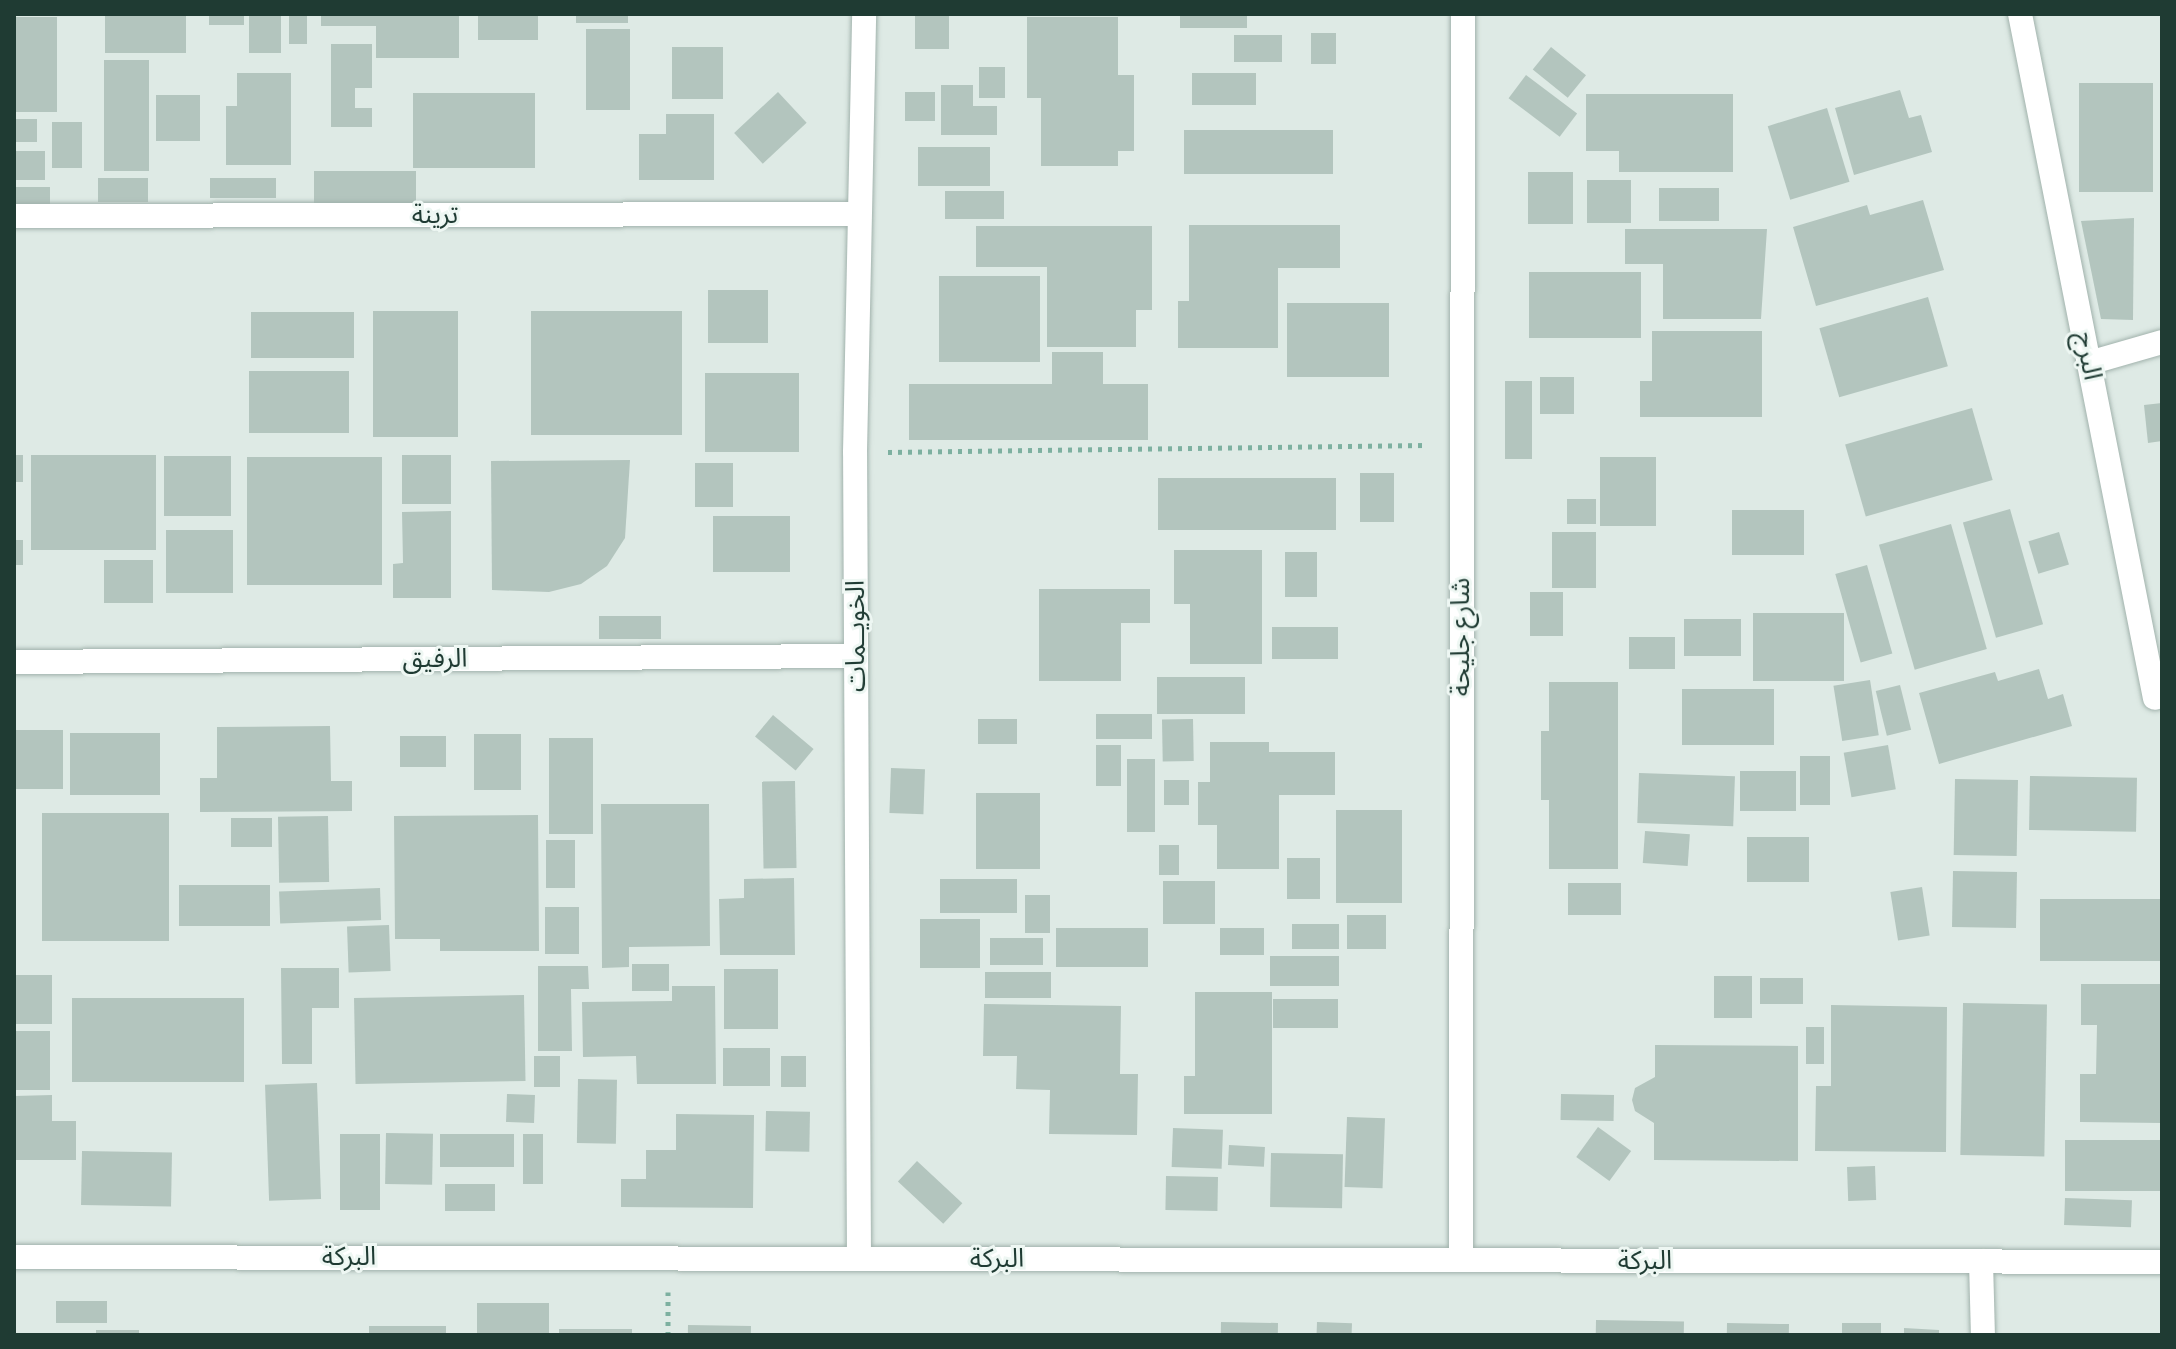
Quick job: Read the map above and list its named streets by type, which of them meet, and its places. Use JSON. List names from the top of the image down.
{
  "streets": {
    "street": [
      "ترينة",
      "البرج",
      "الخويــمات",
      "شارع جليحة",
      "الرفيق",
      "البركة"
    ]
  },
  "crossings": [
    ["ترينة", "الخويــمات"],
    ["الخويــمات", "الرفيق"],
    ["الخويــمات", "البركة"],
    ["شارع جليحة", "البركة"]
  ]
}
